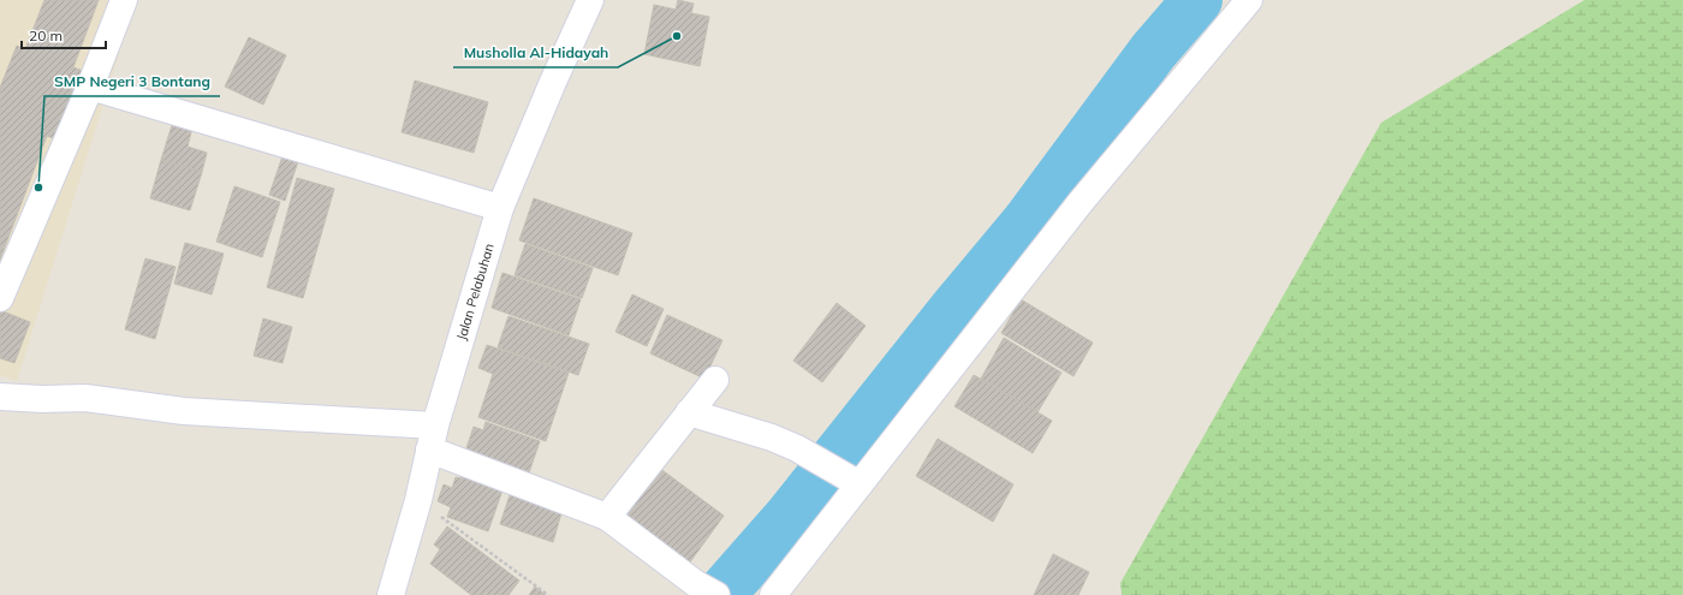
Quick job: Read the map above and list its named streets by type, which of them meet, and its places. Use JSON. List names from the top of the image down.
{
  "streets": {
    "street": ["Jalan Pelabuhan"]
  },
  "places": ["Musholla Al-Hidayah", "SMP Negeri 3 Bontang"],
  "scale_bar": "20 m"
}
